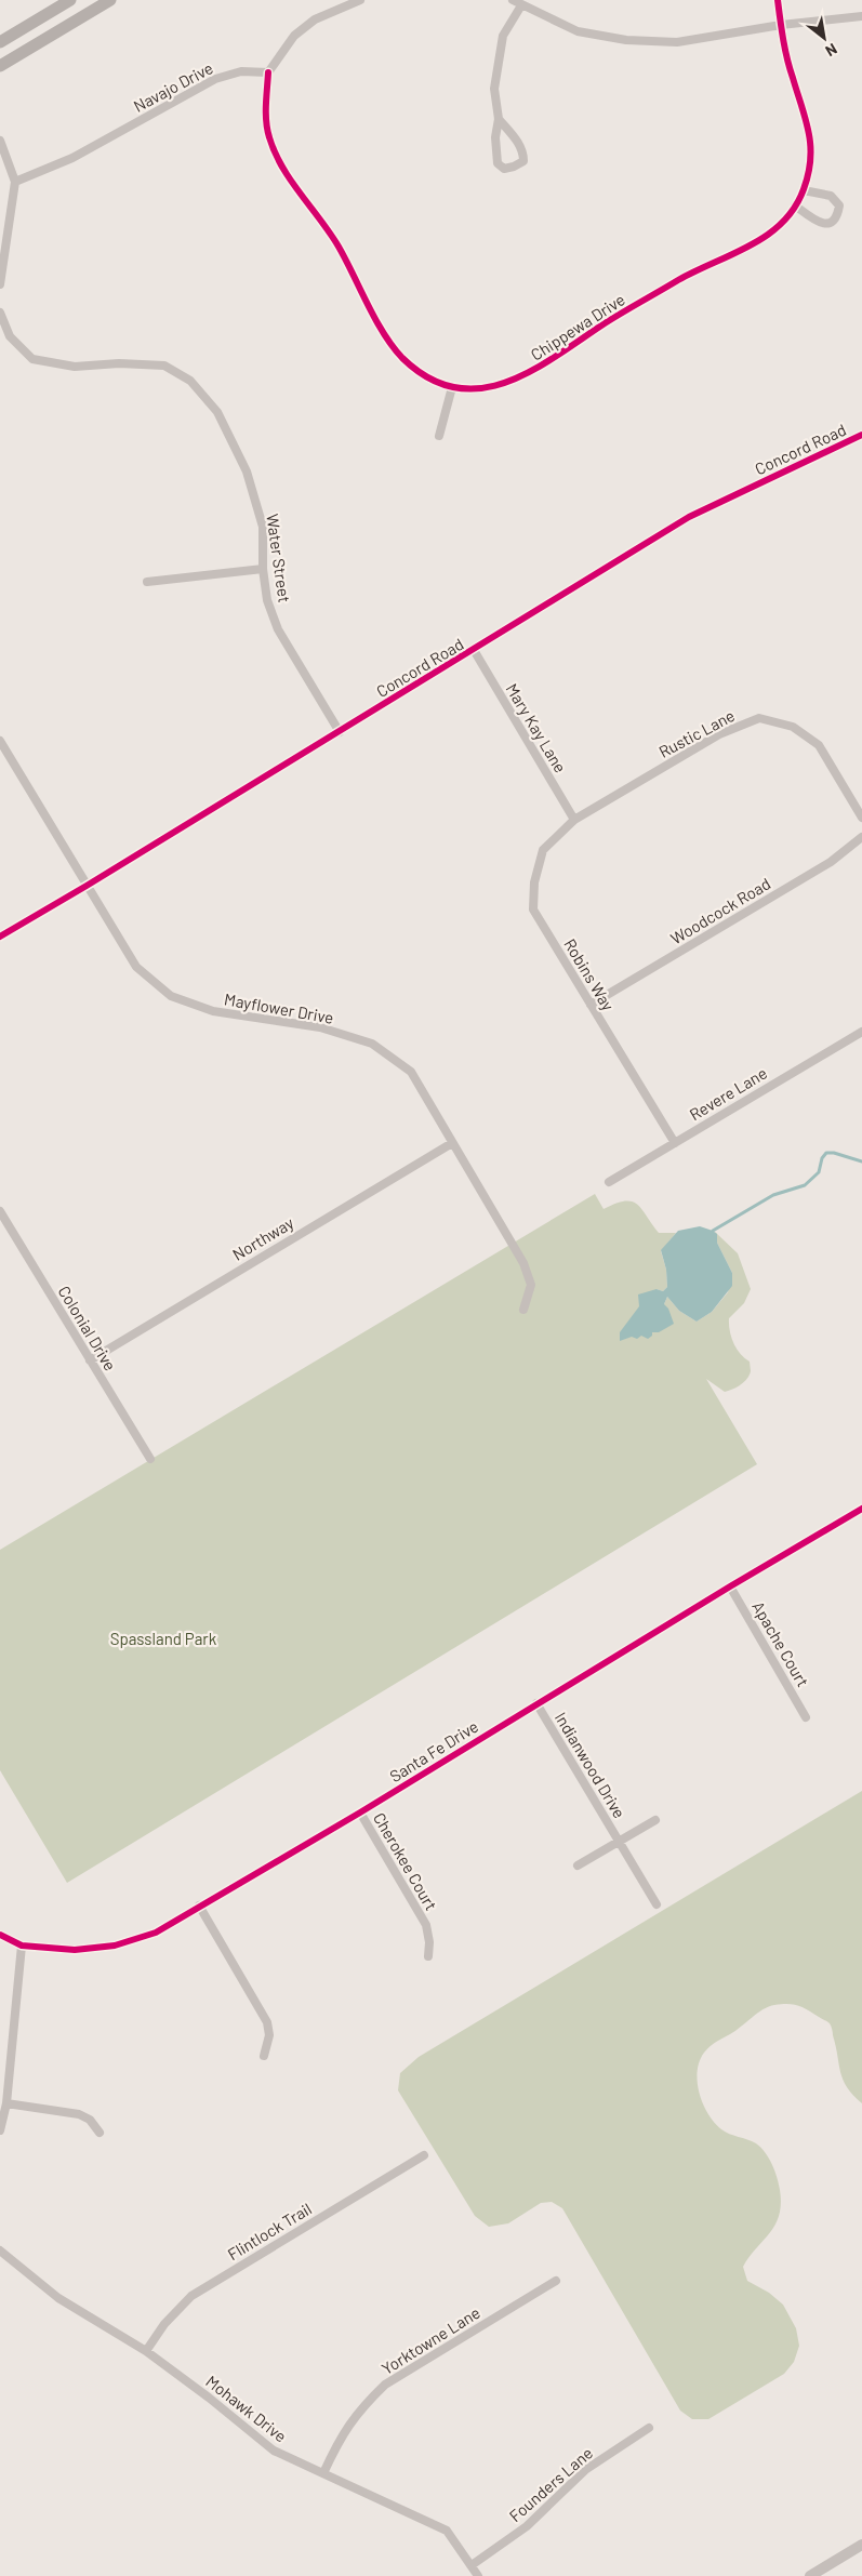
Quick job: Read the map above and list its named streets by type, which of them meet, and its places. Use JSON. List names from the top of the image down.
{
  "streets": {
    "street": [
      "Navajo Drive",
      "Chippewa Drive",
      "Concord Road",
      "Water Street",
      "Mary Kay Lane",
      "Rustic Lane",
      "Woodcock Road",
      "Robins Way",
      "Mayflower Drive",
      "Revere Lane",
      "Northway",
      "Colonial Drive",
      "Apache Court",
      "Santa Fe Drive",
      "Indianwood Drive",
      "Cherokee Court",
      "Flintlock Trail",
      "Yorktowne Lane",
      "Mohawk Drive",
      "Founders Lane"
    ]
  },
  "crossings": [
    ["Navajo Drive", "Chippewa Drive"],
    ["Concord Road", "Water Street"],
    ["Concord Road", "Mary Kay Lane"],
    ["Concord Road", "Mayflower Drive"],
    ["Mary Kay Lane", "Rustic Lane"],
    ["Mary Kay Lane", "Robins Way"],
    ["Rustic Lane", "Robins Way"],
    ["Woodcock Road", "Robins Way"],
    ["Robins Way", "Revere Lane"],
    ["Mayflower Drive", "Northway"],
    ["Northway", "Colonial Drive"],
    ["Apache Court", "Santa Fe Drive"],
    ["Santa Fe Drive", "Indianwood Drive"],
    ["Santa Fe Drive", "Cherokee Court"],
    ["Flintlock Trail", "Mohawk Drive"],
    ["Yorktowne Lane", "Mohawk Drive"],
    ["Mohawk Drive", "Founders Lane"]
  ],
  "parks": ["Spassland Park"],
  "north": "bottom right"
}
